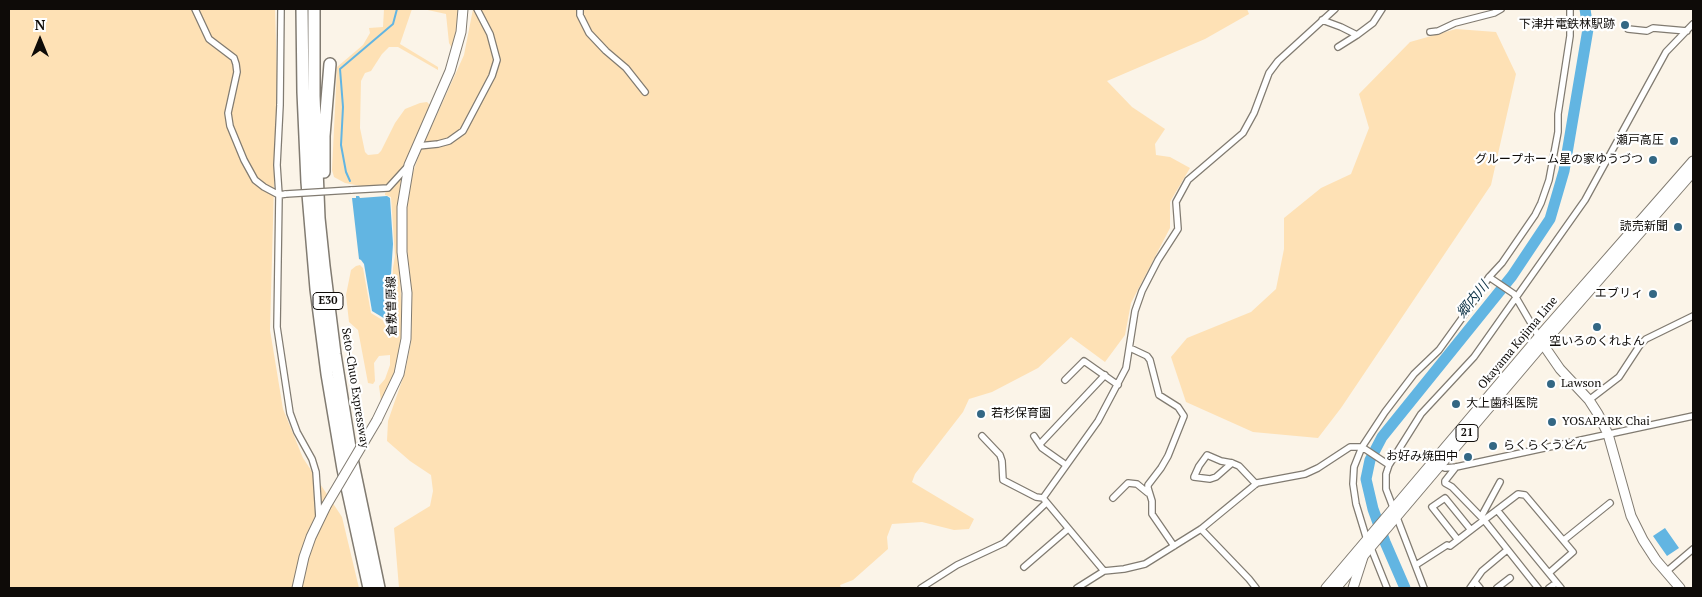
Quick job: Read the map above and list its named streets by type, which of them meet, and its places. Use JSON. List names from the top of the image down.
{
  "streets": {
    "highway": ["E30", "Seto-Chuo Expressway"],
    "main road": ["倉敷曽原線", "Okayama Kojima Line", "21"]
  },
  "water": ["郷内川"],
  "places": [
    "下津井電鉄林駅跡",
    "瀬戸高圧",
    "グループホーム星の家ゆうづつ",
    "読売新聞",
    "エブリィ",
    "空いろのくれよん",
    "Lawson",
    "大上歯科医院",
    "若杉保育園",
    "YOSAPARK Chai",
    "らくらくうどん",
    "お好み焼田中"
  ],
  "north": "top"
}
